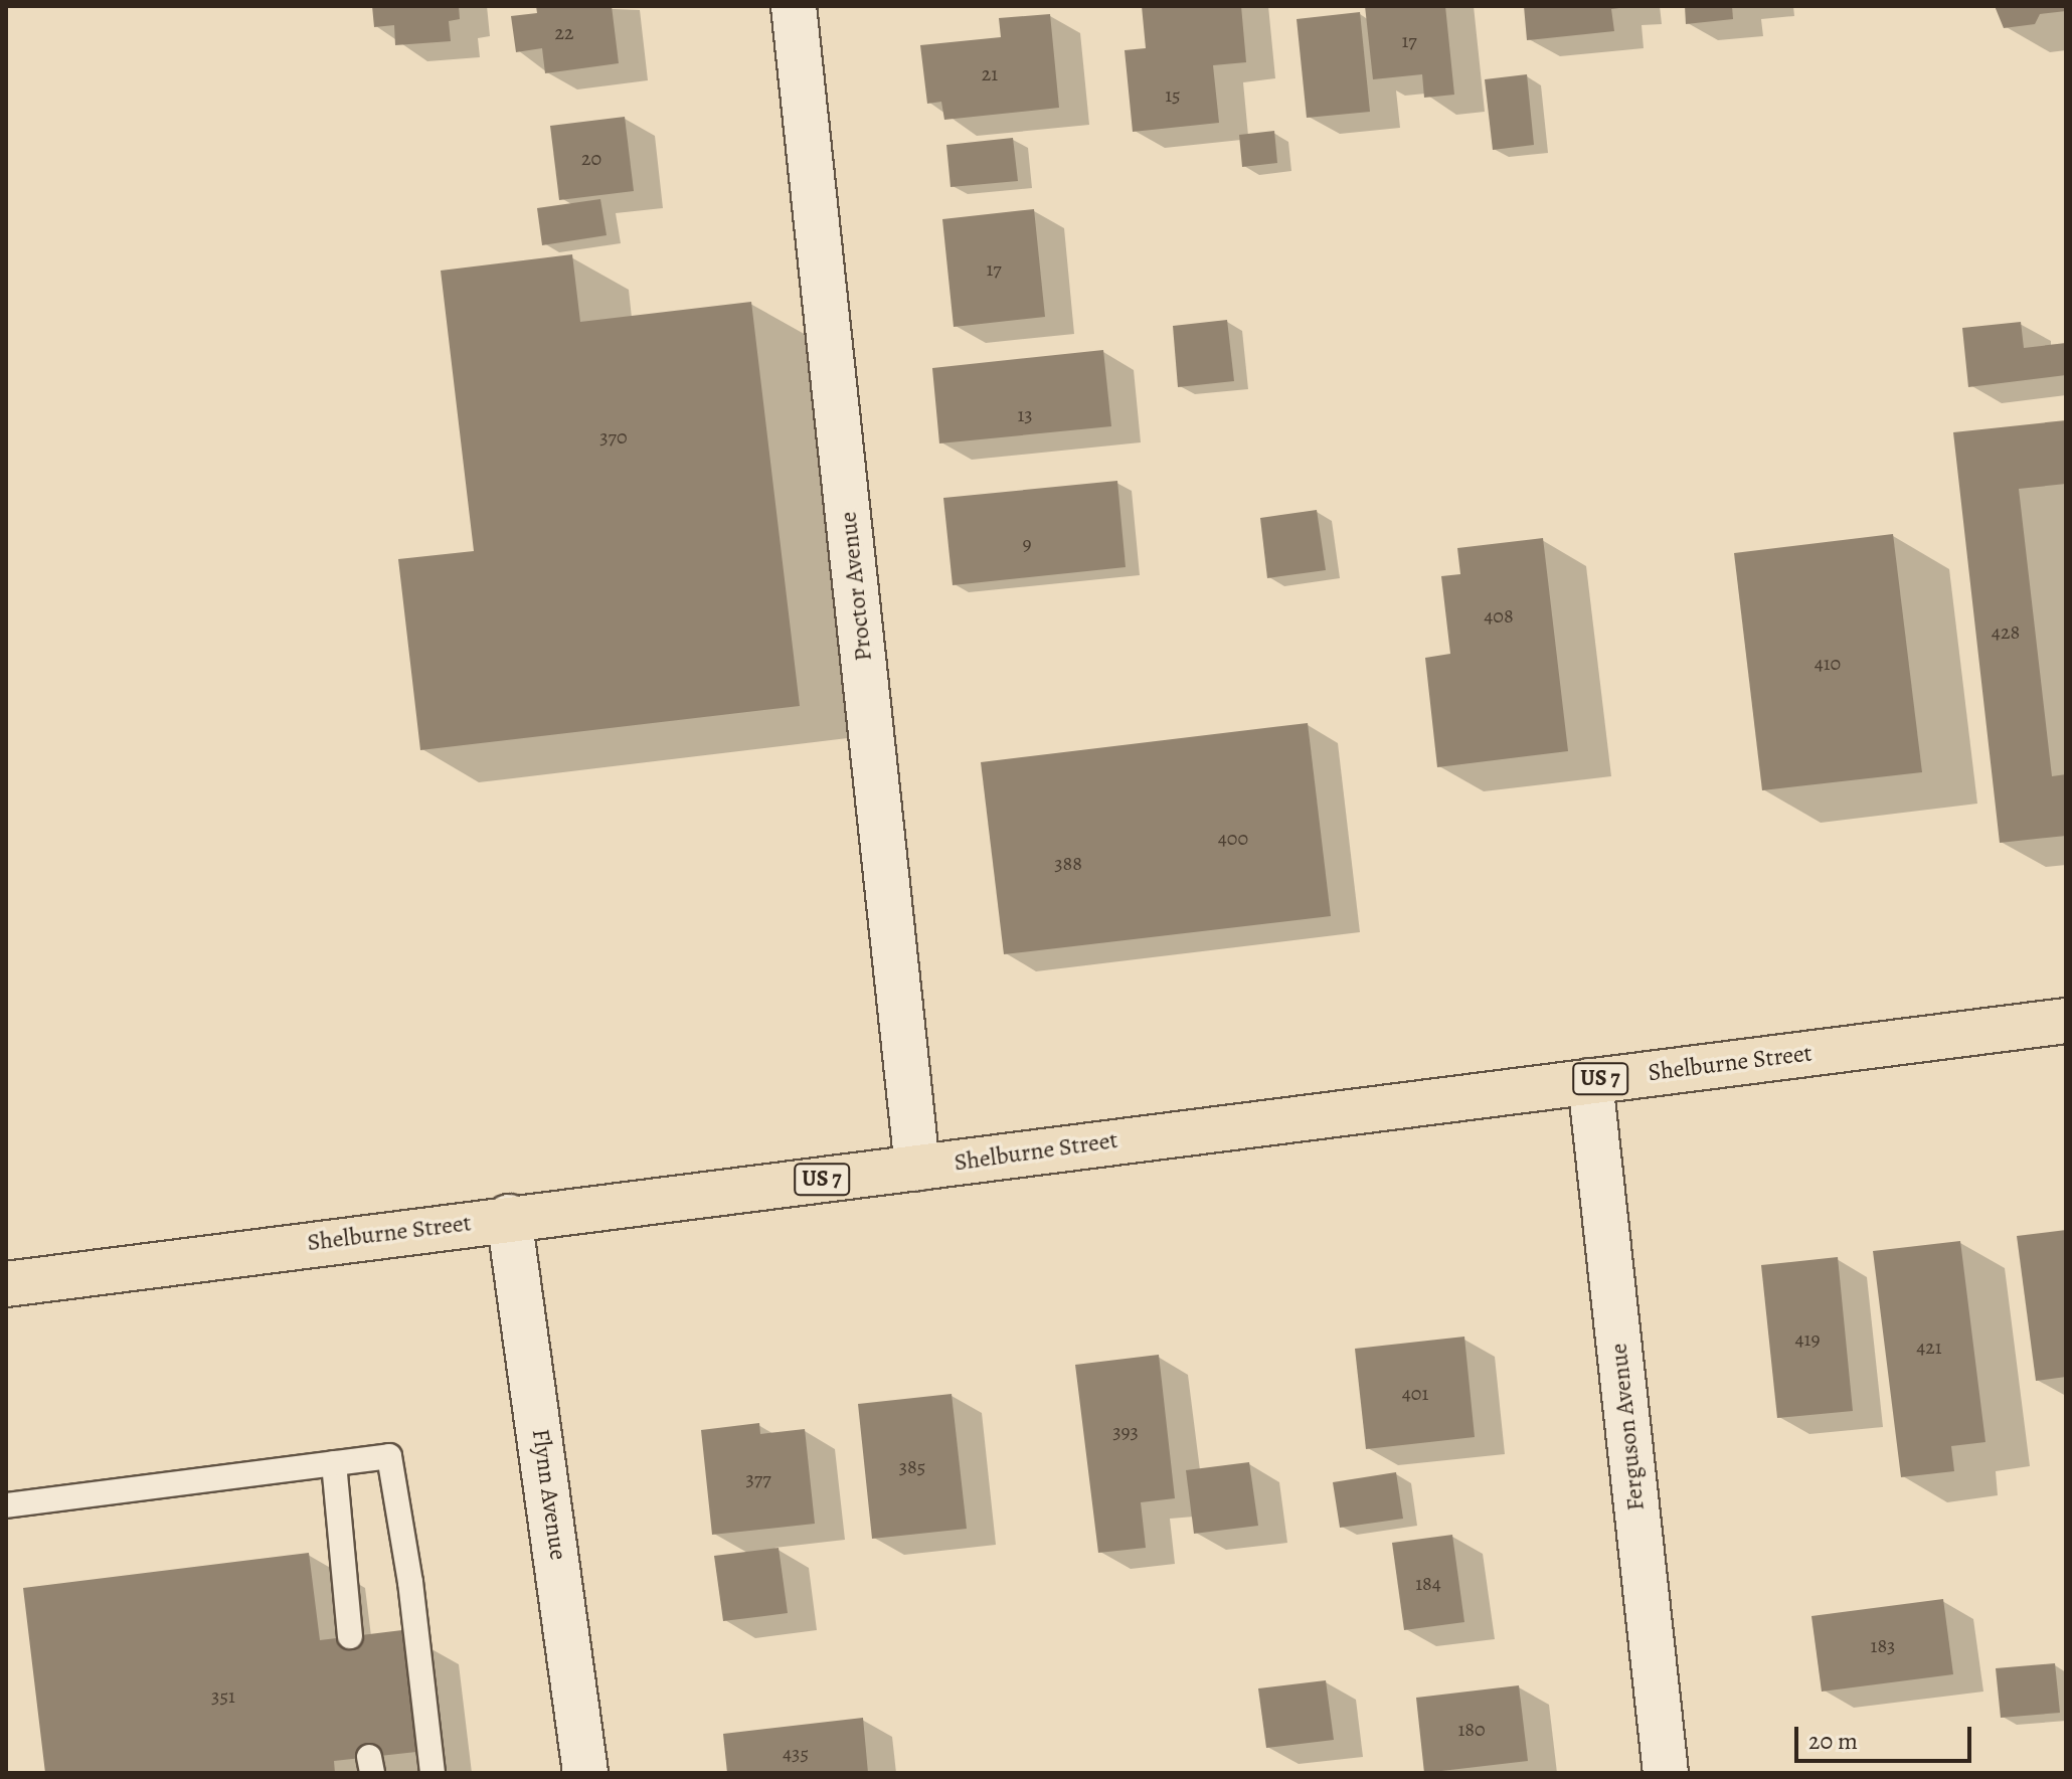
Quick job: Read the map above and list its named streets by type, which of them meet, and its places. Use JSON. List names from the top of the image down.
{
  "streets": {
    "main road": ["Shelburne Street", "US 7"],
    "street": ["Proctor Avenue", "Ferguson Avenue", "Flynn Avenue"]
  },
  "crossings": [
    ["Proctor Avenue", "Shelburne Street"],
    ["Shelburne Street", "Ferguson Avenue"],
    ["Shelburne Street", "Flynn Avenue"]
  ],
  "house_numbers": [
    "22",
    "17",
    "21",
    "15",
    "20",
    "17",
    "13",
    "370",
    "9",
    "408",
    "428",
    "410",
    "400",
    "388",
    "419",
    "421",
    "401",
    "393",
    "385",
    "377",
    "184",
    "183",
    "351",
    "180",
    "435"
  ],
  "scale_bar": "20 m"
}
